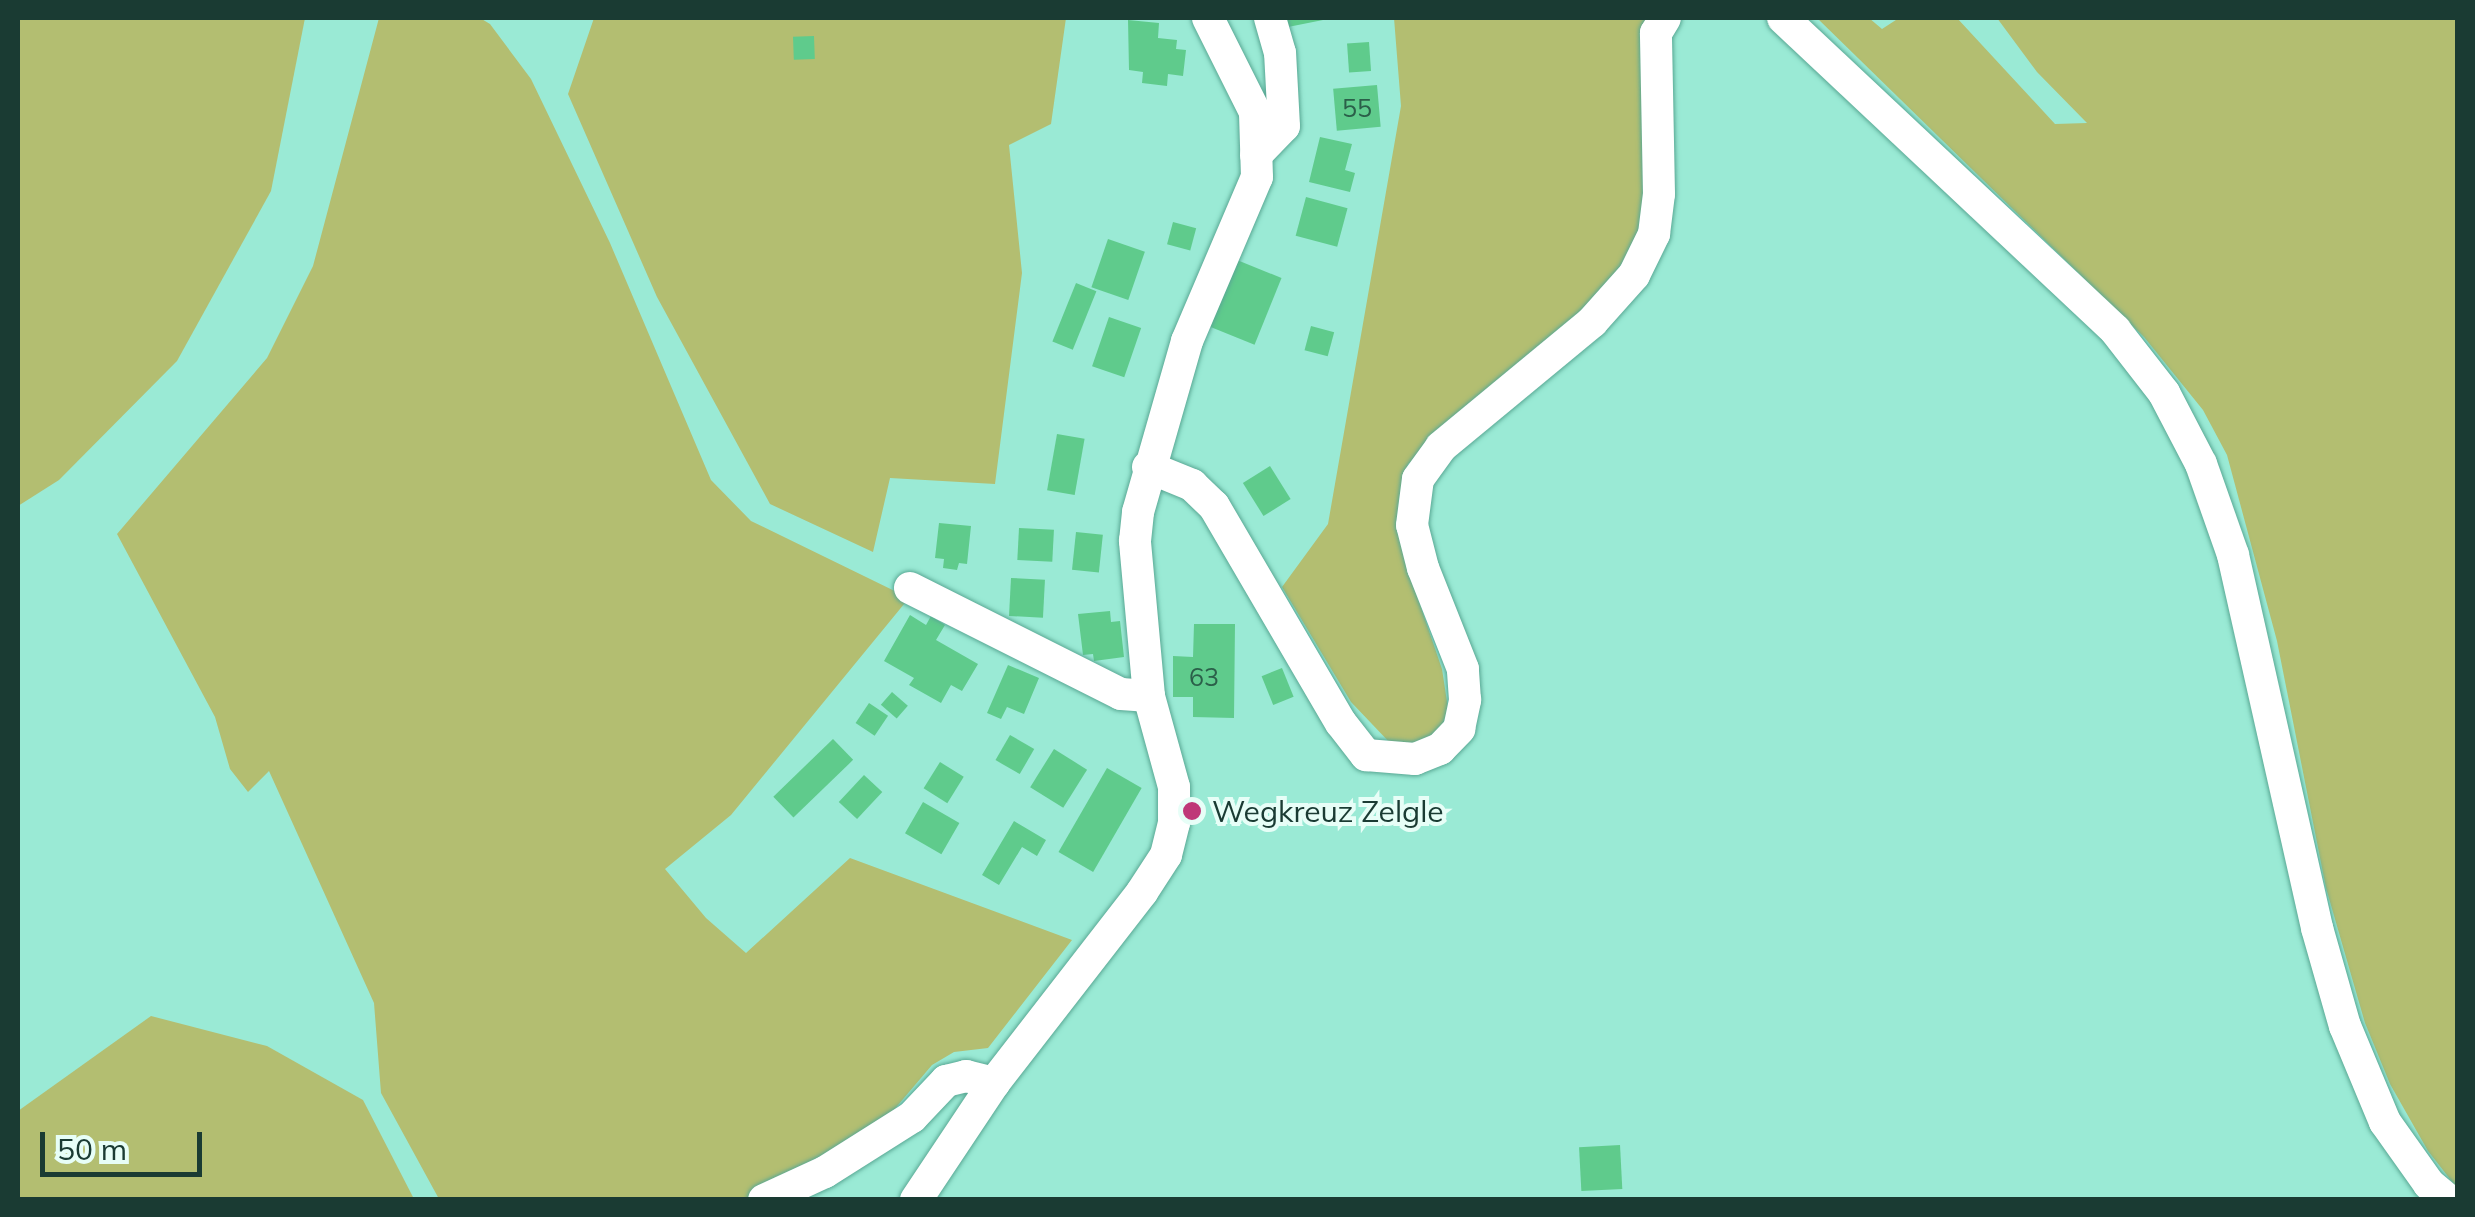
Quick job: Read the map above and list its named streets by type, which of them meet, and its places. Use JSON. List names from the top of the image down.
{
  "places": ["Wegkreuz Zelgle"],
  "house_numbers": ["55", "63"],
  "scale_bar": "50 m"
}
